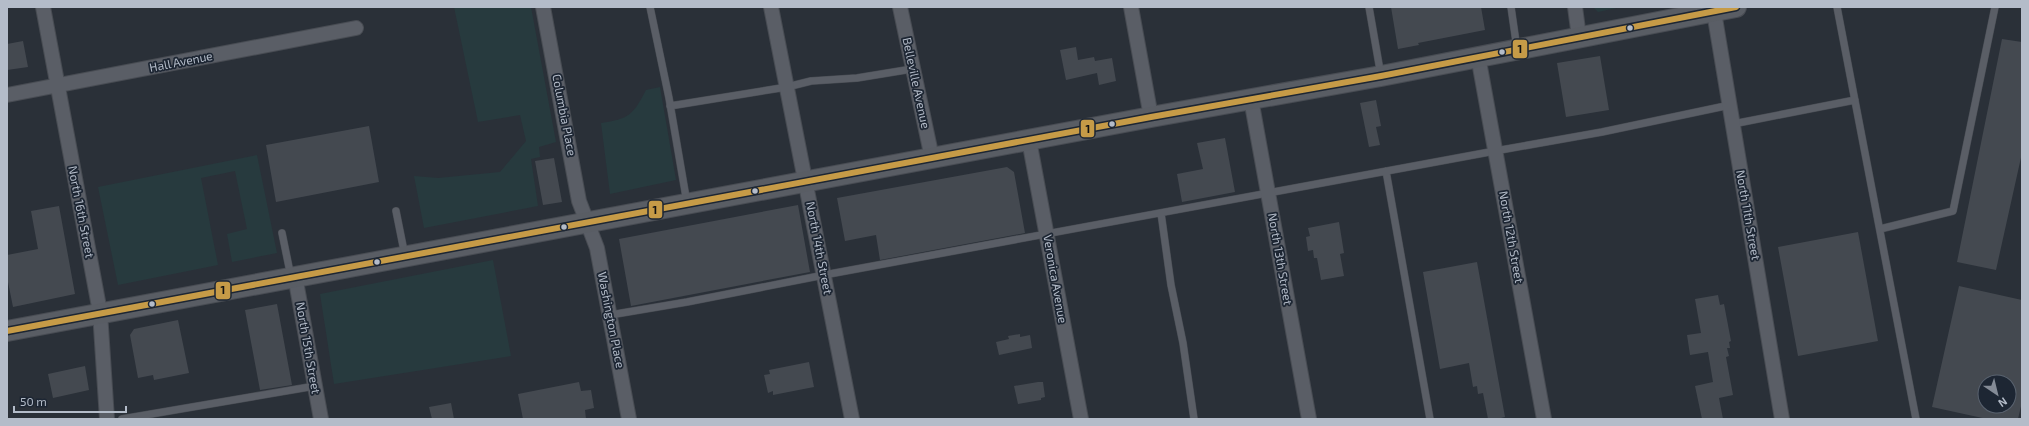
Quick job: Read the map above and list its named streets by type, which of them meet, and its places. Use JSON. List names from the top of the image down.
{
  "streets": {
    "street": [
      "Hall Avenue",
      "Belleville Avenue",
      "Columbia Place",
      "North 16th Street",
      "North 11th Street",
      "North 12th Street",
      "North 14th Street",
      "North 13th Street",
      "Veronica Avenue",
      "Washington Place",
      "North 15th Street"
    ]
  },
  "crossings": [
    ["Hall Avenue", "North 16th Street"],
    ["Columbia Place", "Washington Place"]
  ],
  "lines": ["transit line 1"],
  "scale_bar": "50 m",
  "north": "bottom right"
}
